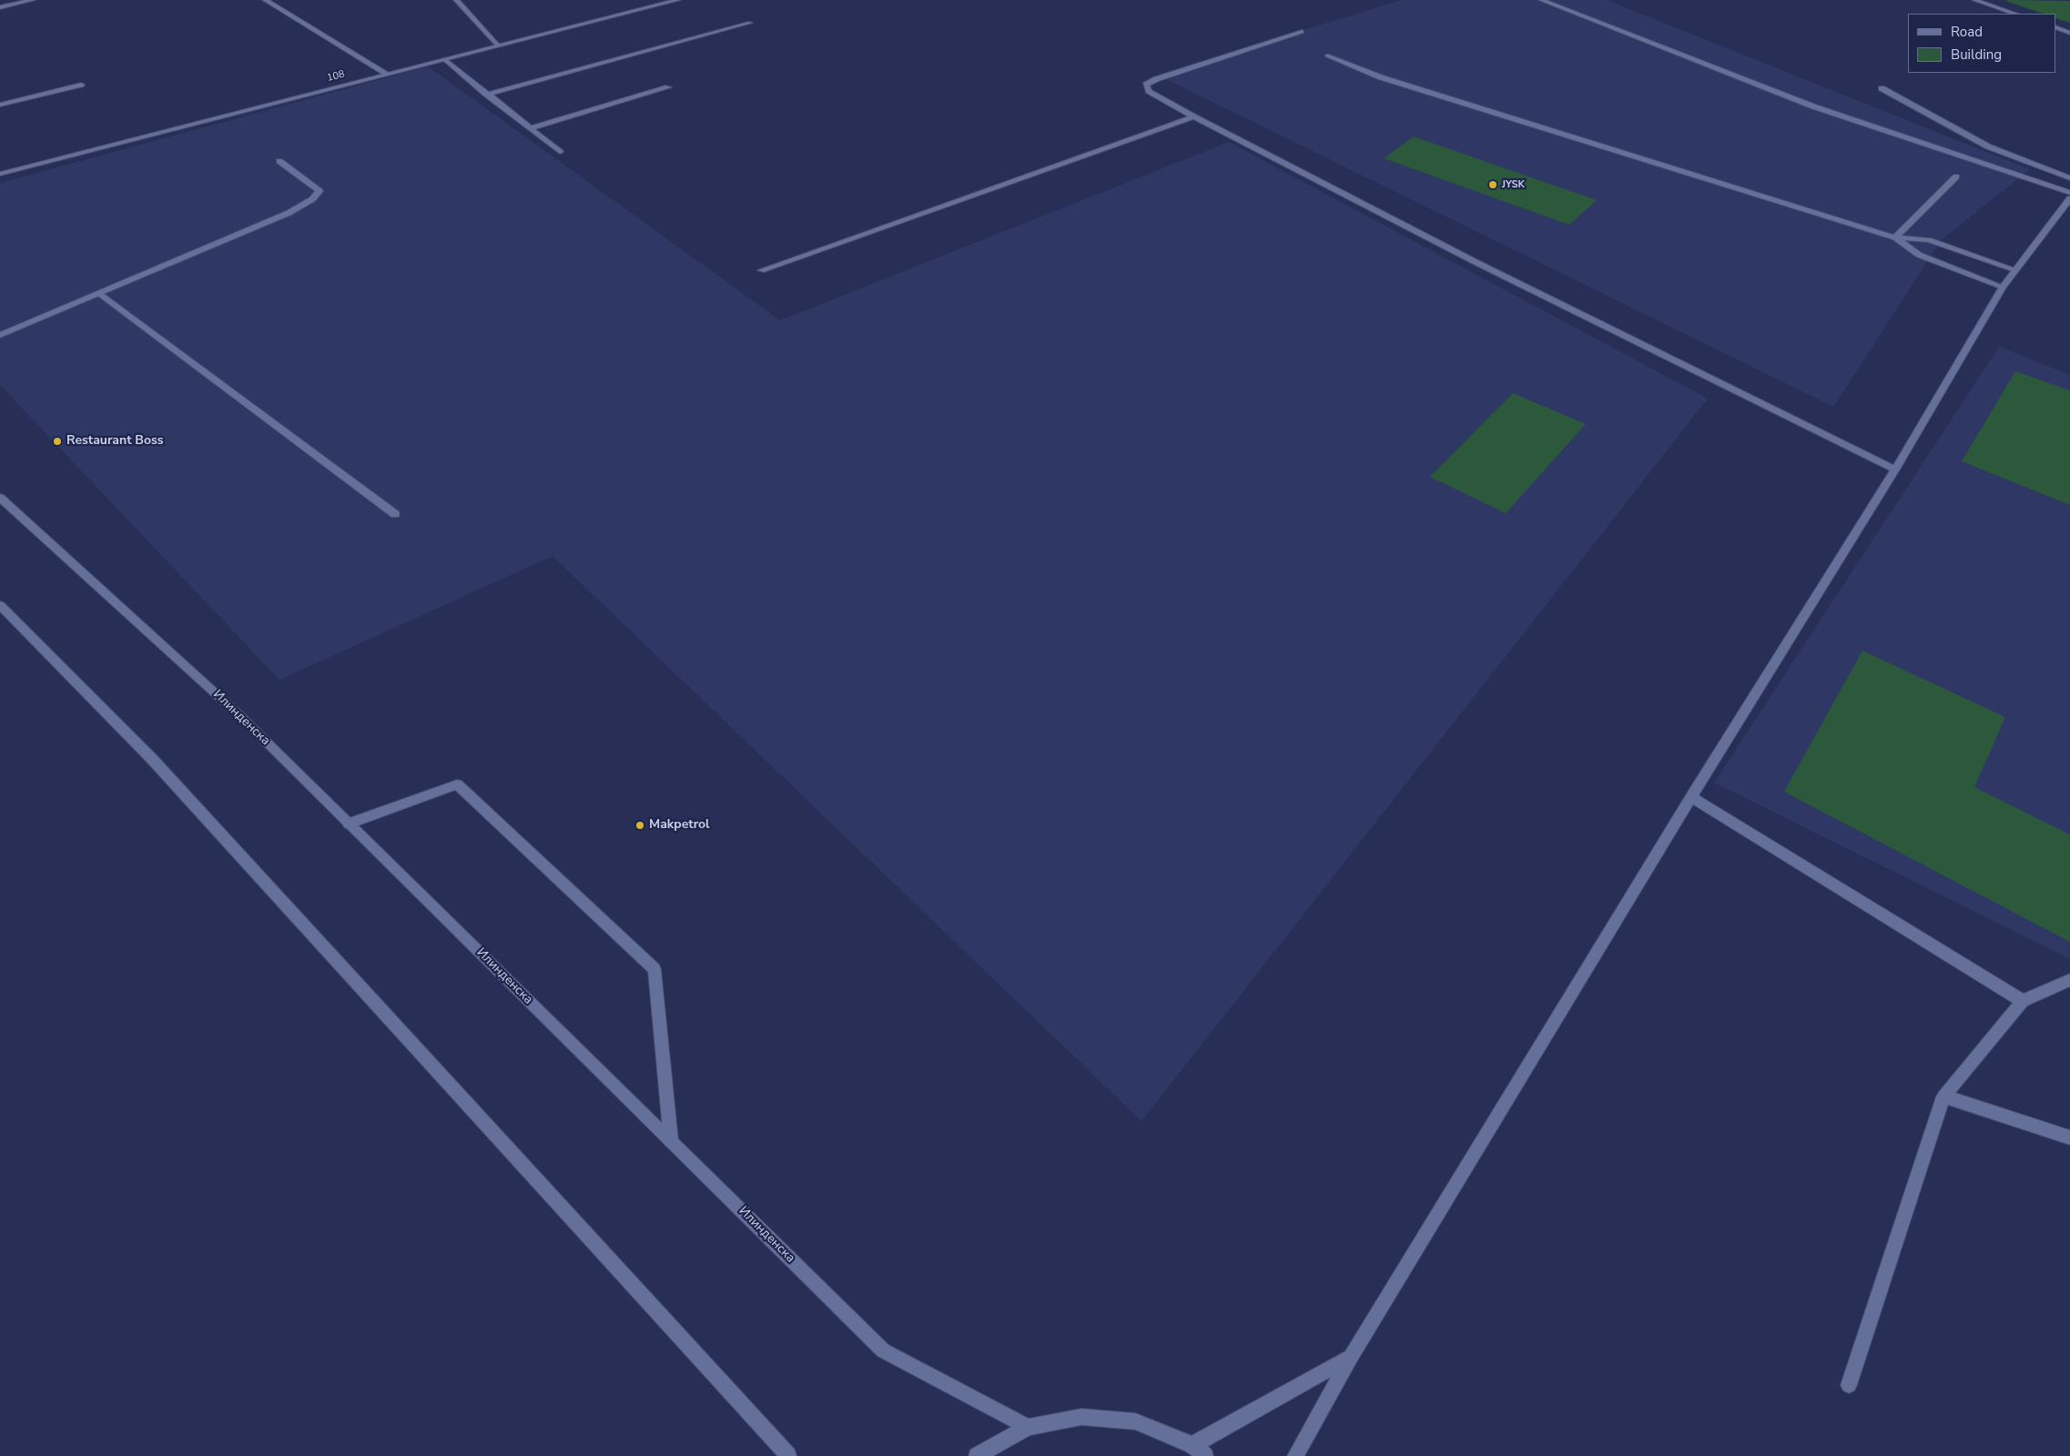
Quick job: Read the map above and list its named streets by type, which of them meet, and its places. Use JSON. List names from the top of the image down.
{
  "streets": {
    "street": ["108", "Илинденска"]
  },
  "places": ["JYSK", "Restaurant Boss", "Makpetrol"],
  "legend": ["Road", "Building"]
}
